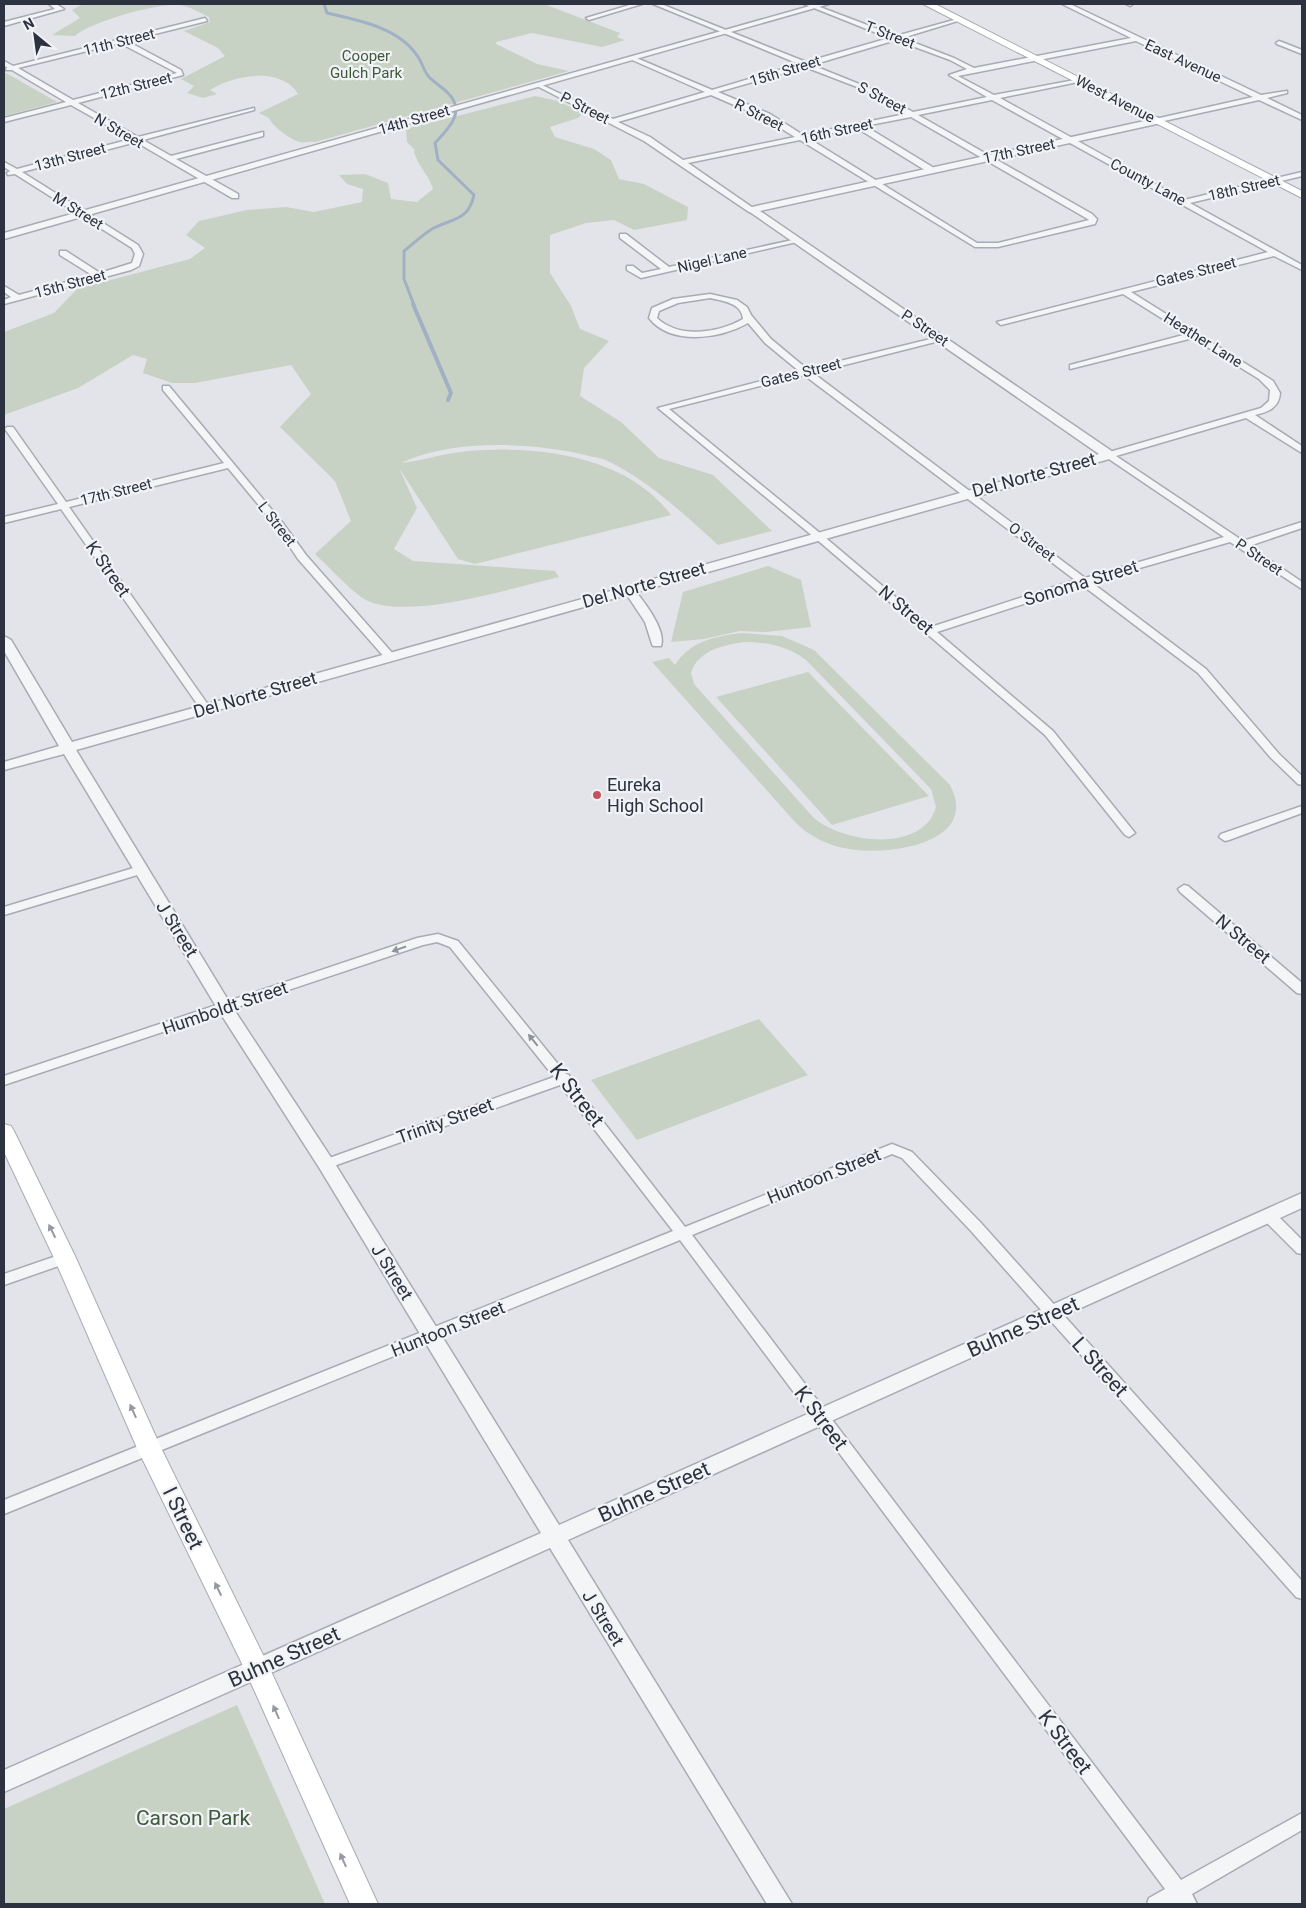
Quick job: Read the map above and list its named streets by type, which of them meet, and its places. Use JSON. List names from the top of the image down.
{
  "streets": {
    "main road": ["West Avenue", "I Street"],
    "street": [
      "T Street",
      "11th Street",
      "East Avenue",
      "15th Street",
      "12th Street",
      "S Street",
      "P Street",
      "R Street",
      "14th Street",
      "N Street",
      "16th Street",
      "17th Street",
      "13th Street",
      "County Lane",
      "18th Street",
      "M Street",
      "Nigel Lane",
      "Gates Street",
      "Heather Lane",
      "Del Norte Street",
      "L Street",
      "O Street",
      "K Street",
      "Sonoma Street",
      "J Street",
      "Humboldt Street",
      "Trinity Street",
      "Huntoon Street",
      "Buhne Street"
    ]
  },
  "crossings": [
    ["T Street", "15th Street"],
    ["T Street", "14th Street"],
    ["11th Street", "12th Street"],
    ["11th Street", "N Street"],
    ["East Avenue", "17th Street"],
    ["15th Street", "S Street"],
    ["15th Street", "West Avenue"],
    ["15th Street", "P Street"],
    ["15th Street", "R Street"],
    ["15th Street", "M Street"],
    ["12th Street", "N Street"],
    ["S Street", "R Street"],
    ["S Street", "14th Street"],
    ["S Street", "16th Street"],
    ["S Street", "17th Street"],
    ["West Avenue", "16th Street"],
    ["West Avenue", "17th Street"],
    ["West Avenue", "18th Street"],
    ["P Street", "14th Street"],
    ["P Street", "16th Street"],
    ["P Street", "17th Street"],
    ["P Street", "Nigel Lane"],
    ["P Street", "Gates Street"],
    ["P Street", "Del Norte Street"],
    ["P Street", "Sonoma Street"],
    ["R Street", "14th Street"],
    ["R Street", "16th Street"],
    ["R Street", "17th Street"],
    ["14th Street", "N Street"],
    ["14th Street", "M Street"],
    ["N Street", "13th Street"],
    ["N Street", "Gates Street"],
    ["N Street", "Del Norte Street"],
    ["N Street", "Sonoma Street"],
    ["16th Street", "County Lane"],
    ["17th Street", "County Lane"],
    ["17th Street", "L Street"],
    ["17th Street", "K Street"],
    ["13th Street", "M Street"],
    ["County Lane", "18th Street"],
    ["County Lane", "Gates Street"],
    ["Gates Street", "Heather Lane"],
    ["Gates Street", "O Street"],
    ["Heather Lane", "Del Norte Street"],
    ["Del Norte Street", "L Street"],
    ["Del Norte Street", "O Street"],
    ["Del Norte Street", "K Street"],
    ["Del Norte Street", "J Street"],
    ["L Street", "Huntoon Street"],
    ["L Street", "Buhne Street"],
    ["O Street", "Sonoma Street"],
    ["K Street", "Humboldt Street"],
    ["K Street", "Trinity Street"],
    ["K Street", "Huntoon Street"],
    ["K Street", "Buhne Street"],
    ["J Street", "Humboldt Street"],
    ["J Street", "Trinity Street"],
    ["J Street", "Huntoon Street"],
    ["J Street", "Buhne Street"],
    ["Huntoon Street", "I Street"],
    ["Buhne Street", "I Street"]
  ],
  "one_way": ["Humboldt Street", "I Street"],
  "parks": ["Cooper Gulch Park", "Carson Park"],
  "places": ["Eureka High School"],
  "north": "top left"
}
